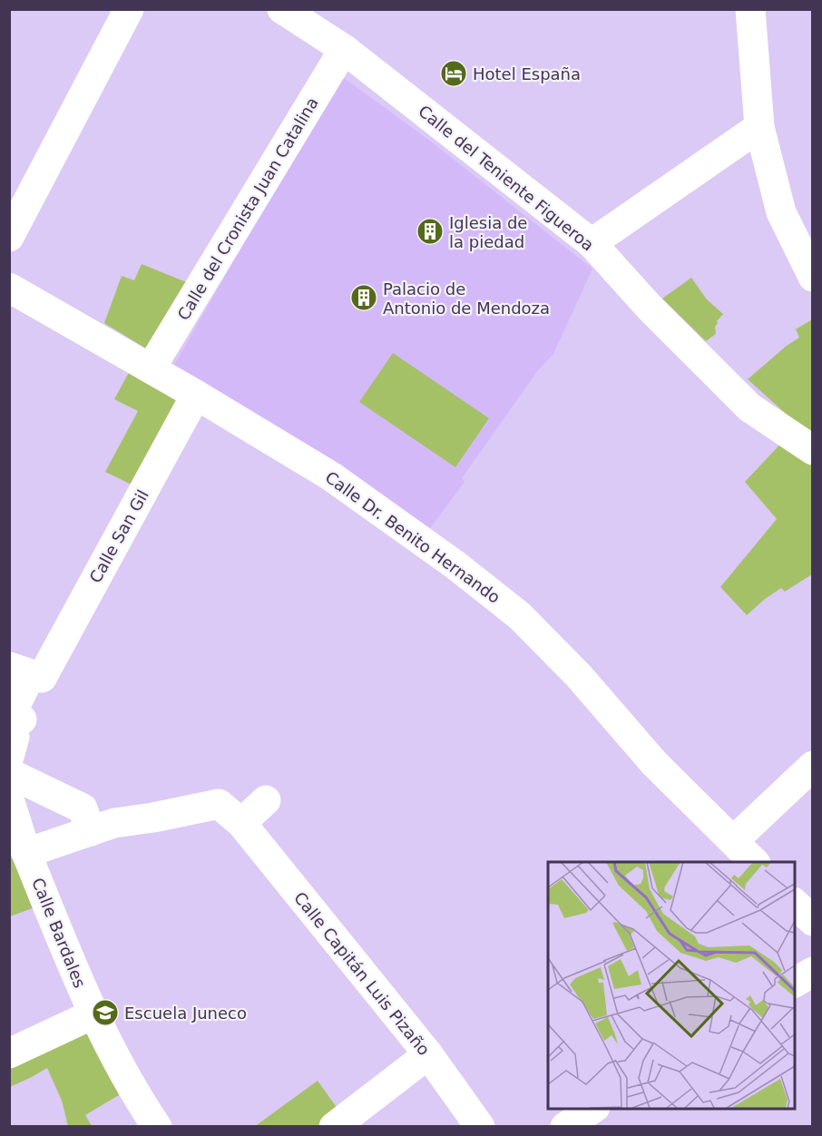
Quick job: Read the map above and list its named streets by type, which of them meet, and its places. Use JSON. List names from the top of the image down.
{
  "streets": {
    "street": [
      "Calle del Teniente Figueroa",
      "Calle del Cronista Juan Catalina",
      "Calle San Gil",
      "Calle Dr. Benito Hernando",
      "Calle Bardales",
      "Calle Capitán Luis Pizaño"
    ]
  },
  "crossings": [
    ["Calle del Teniente Figueroa", "Calle del Cronista Juan Catalina"],
    ["Calle del Cronista Juan Catalina", "Calle Dr. Benito Hernando"],
    ["Calle San Gil", "Calle Dr. Benito Hernando"]
  ],
  "places": {
    "hotel": ["Hotel España"],
    "building": ["Iglesia de la piedad", "Palacio de Antonio de Mendoza"],
    "school or university": ["Escuela Juneco"]
  }
}
